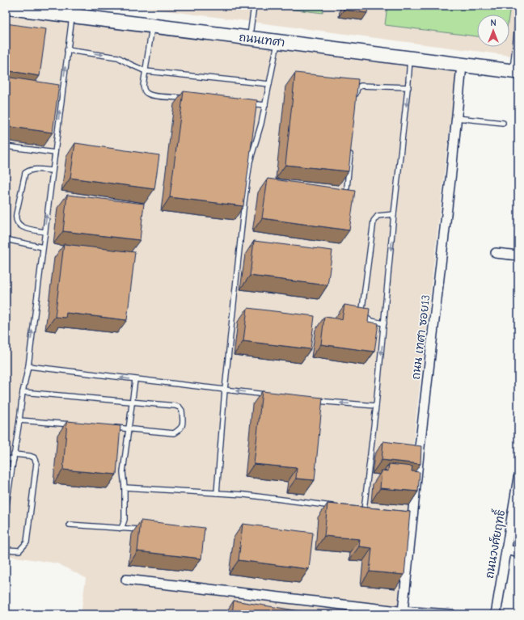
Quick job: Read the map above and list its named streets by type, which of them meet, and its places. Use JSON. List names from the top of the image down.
{
  "streets": {
    "main road": ["ถนนเทศา"],
    "street": ["ถนน เทศา ซอย13", "ถนนวงศ์ยฤทธิ์"]
  },
  "crossings": [
    ["ถนนเทศา", "ถนน เทศา ซอย13"]
  ],
  "north": "top"
}
